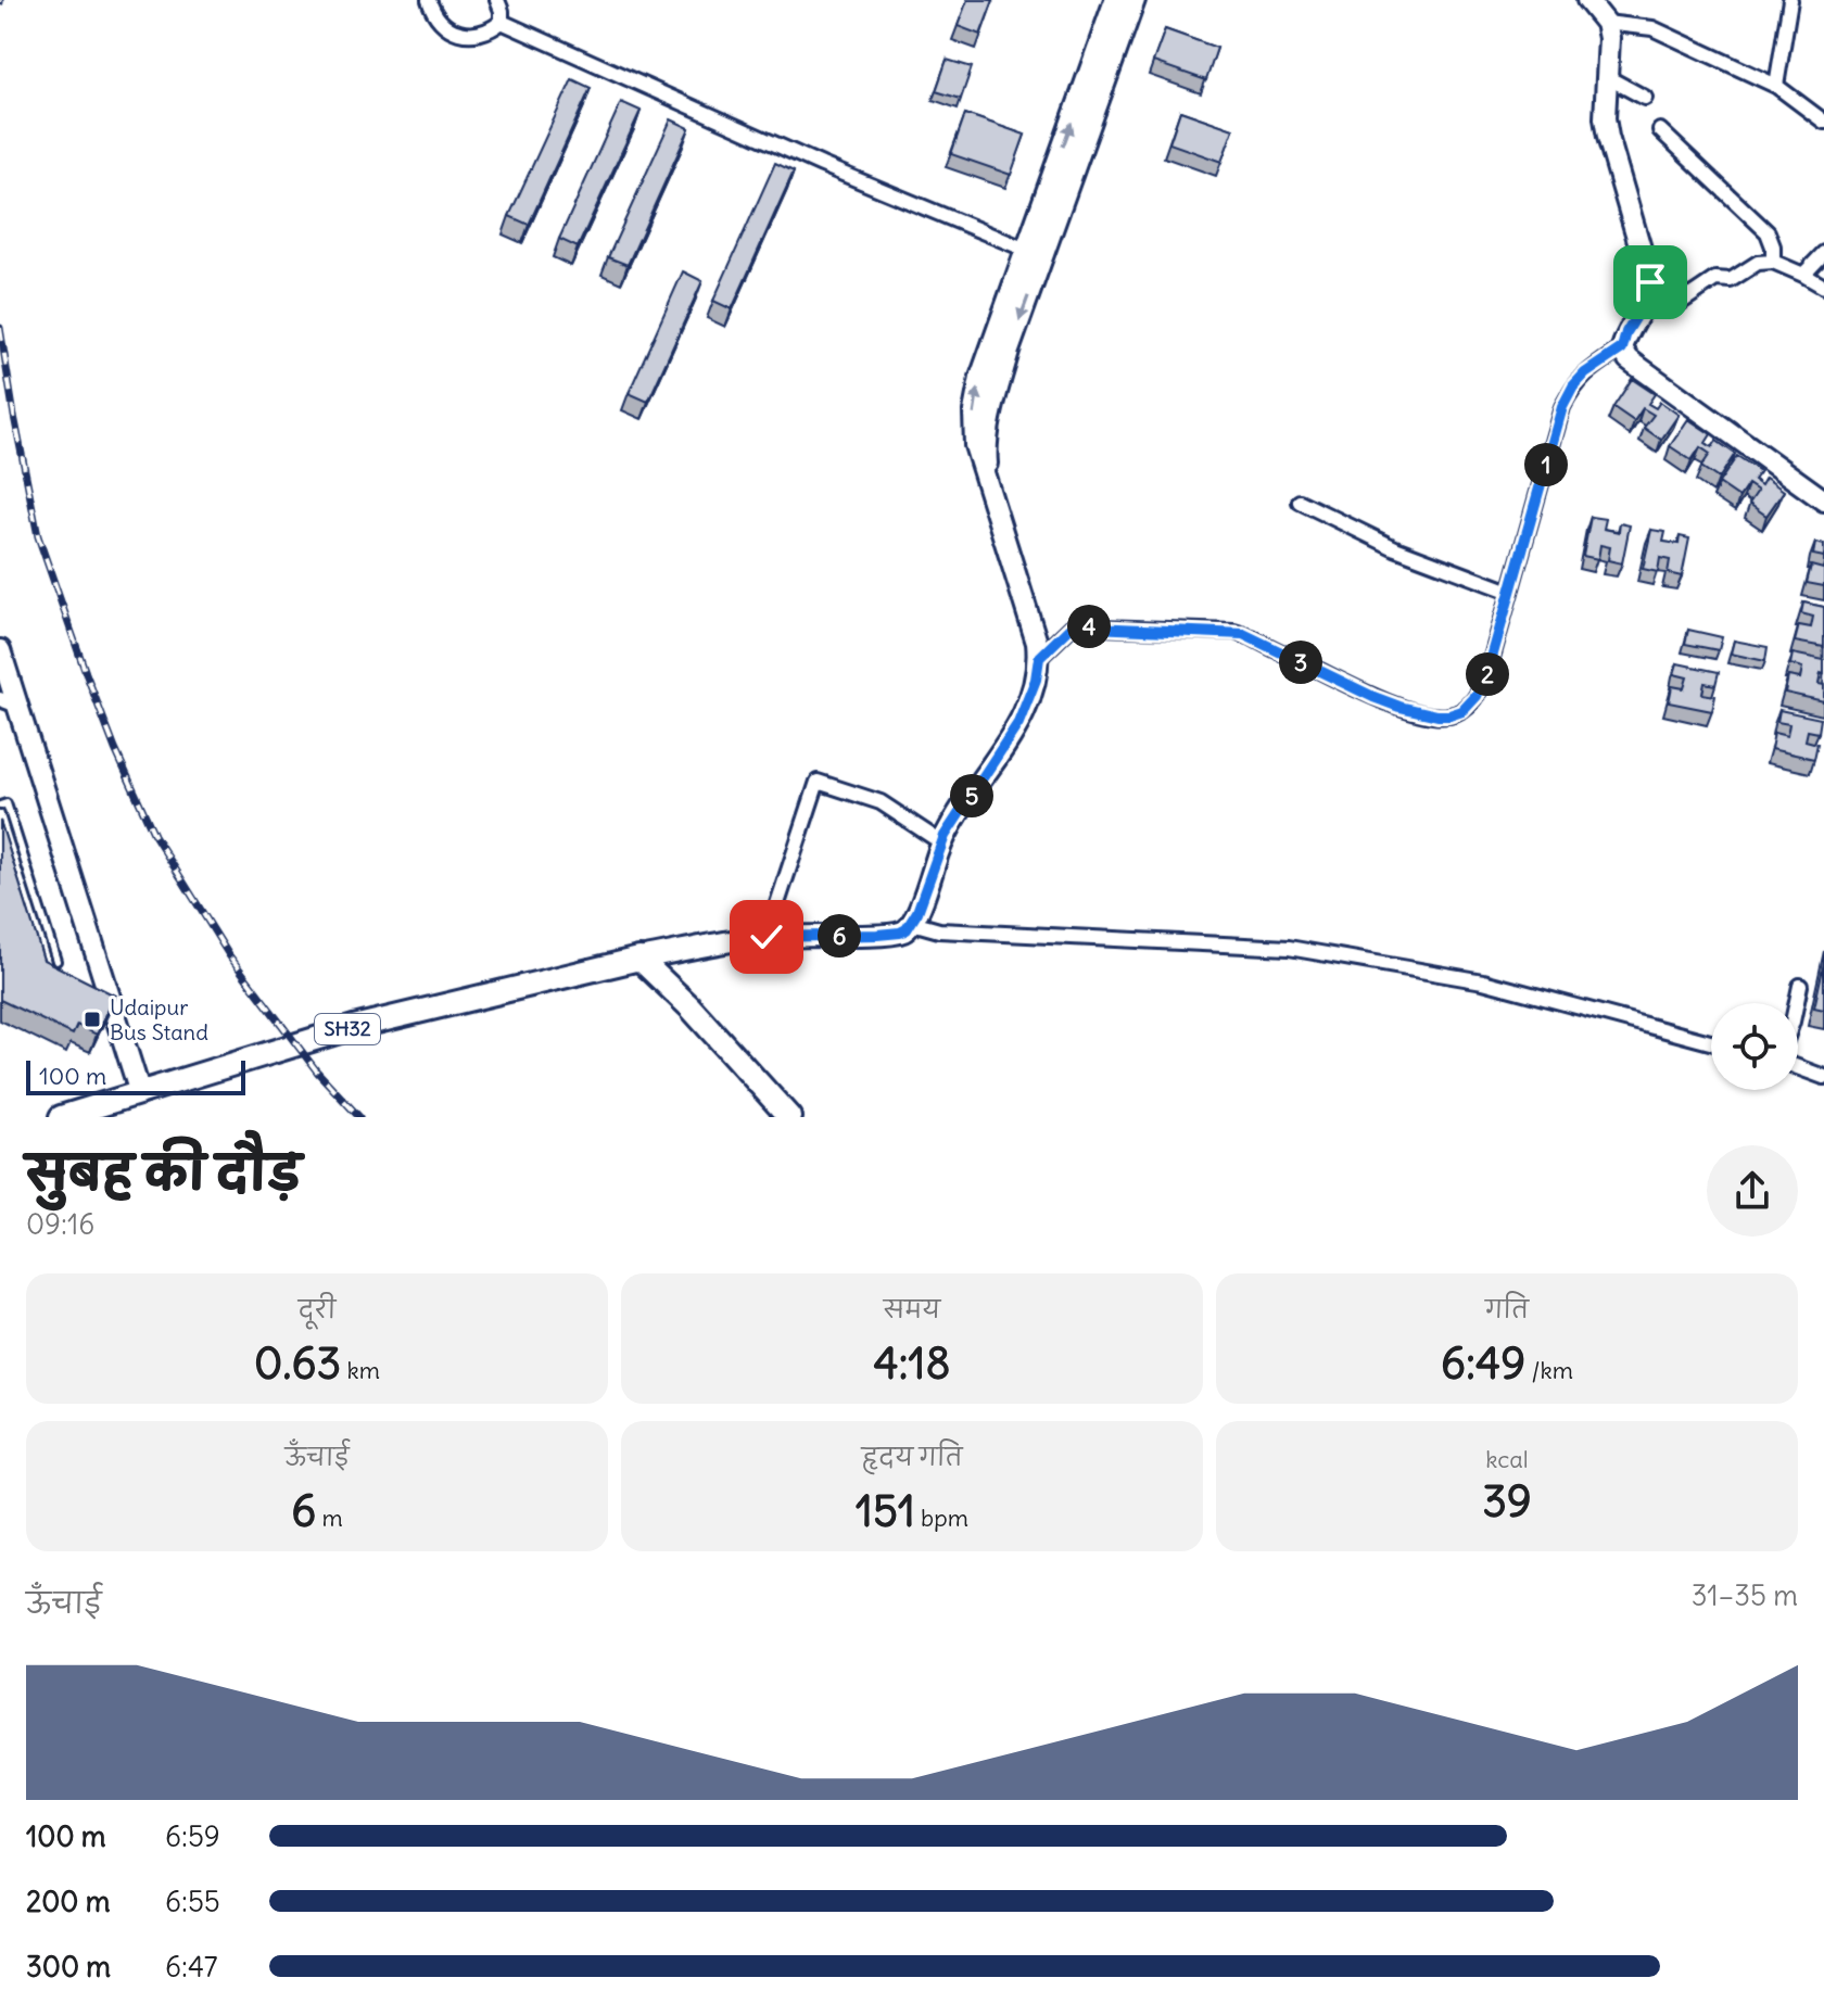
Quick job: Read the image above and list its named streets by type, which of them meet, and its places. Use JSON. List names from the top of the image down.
{
  "streets": {
    "main road": ["SH32"]
  },
  "places": {
    "transit": ["Udaipur Bus Stand"]
  },
  "scale_bar": "100 m",
  "page": {
    "pins": [
      "1",
      "4",
      "3",
      "2",
      "5",
      "6"
    ],
    "scale": "100 m",
    "heading": ["सुबह की दौड़", "09:16"],
    "stats": [
      ["दूरी", "0.63 km"],
      ["समय", "4:18"],
      ["गति", "6:49 /km"],
      ["ऊँचाई", "6 m"],
      ["हृदय गति", "151 bpm"],
      ["kcal", "39"]
    ],
    "chart": ["ऊँचाई", "31–35 m"],
    "list": [
      {
        "name": "100 m",
        "note": "6:59"
      },
      {
        "name": "200 m",
        "note": "6:55"
      },
      {
        "name": "300 m",
        "note": "6:47"
      }
    ]
  }
}
